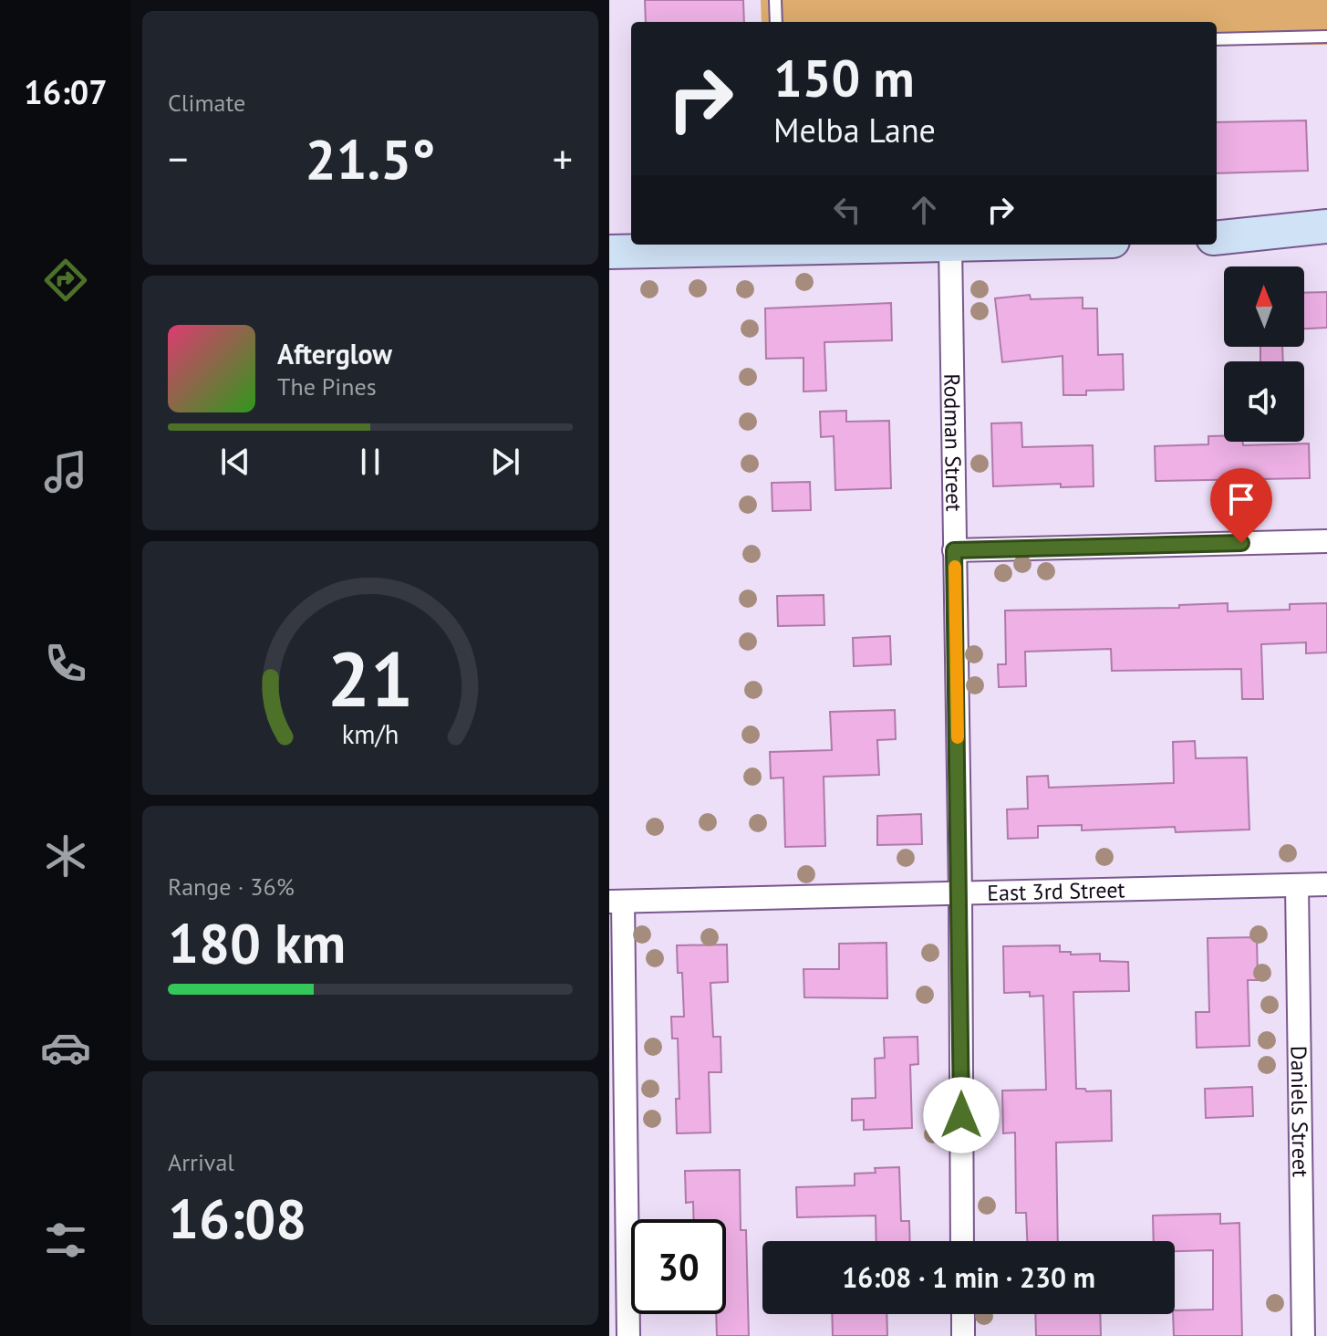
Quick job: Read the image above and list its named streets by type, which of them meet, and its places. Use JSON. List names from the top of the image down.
{
  "streets": {
    "street": ["Rodman Street", "East 3rd Street", "Daniels Street"]
  },
  "crossings": [
    ["Rodman Street", "East 3rd Street"],
    ["East 3rd Street", "Daniels Street"]
  ],
  "north": "top",
  "page": {
    "tabs": "16:07",
    "tile": [
      "Climate",
      ["Range · 36%", "180 km"],
      ["Arrival", "16:08"]
    ],
    "turn": ["150 m", "Melba Lane"],
    "heat": ["−", "21.5°", "+"],
    "song": ["Afterglow", "The Pines"],
    "limit": "30",
    "trip": "16:08 · 1 min · 230 m",
    "gauge": ["21", "km/h"]
  }
}
